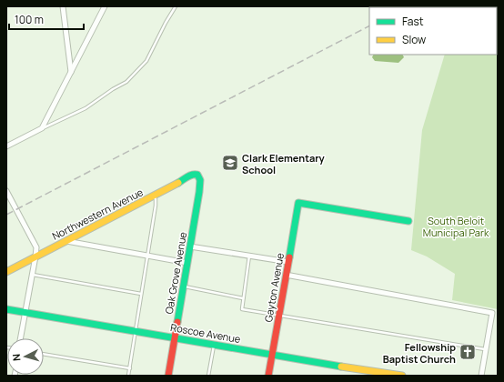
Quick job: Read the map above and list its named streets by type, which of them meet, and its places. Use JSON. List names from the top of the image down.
{
  "streets": {
    "street": [
      "Northwestern Avenue",
      "Oak Grove Avenue",
      "Gayton Avenue",
      "Roscoe Avenue"
    ]
  },
  "crossings": [
    ["Northwestern Avenue", "Oak Grove Avenue"],
    ["Oak Grove Avenue", "Roscoe Avenue"],
    ["Gayton Avenue", "Roscoe Avenue"]
  ],
  "parks": ["South Beloit Municipal Park"],
  "places": {
    "school or university": ["Clark Elementary School"],
    "church": ["Fellowship Baptist Church"]
  },
  "legend": ["Fast", "Slow"],
  "scale_bar": "100 m",
  "north": "left"
}
